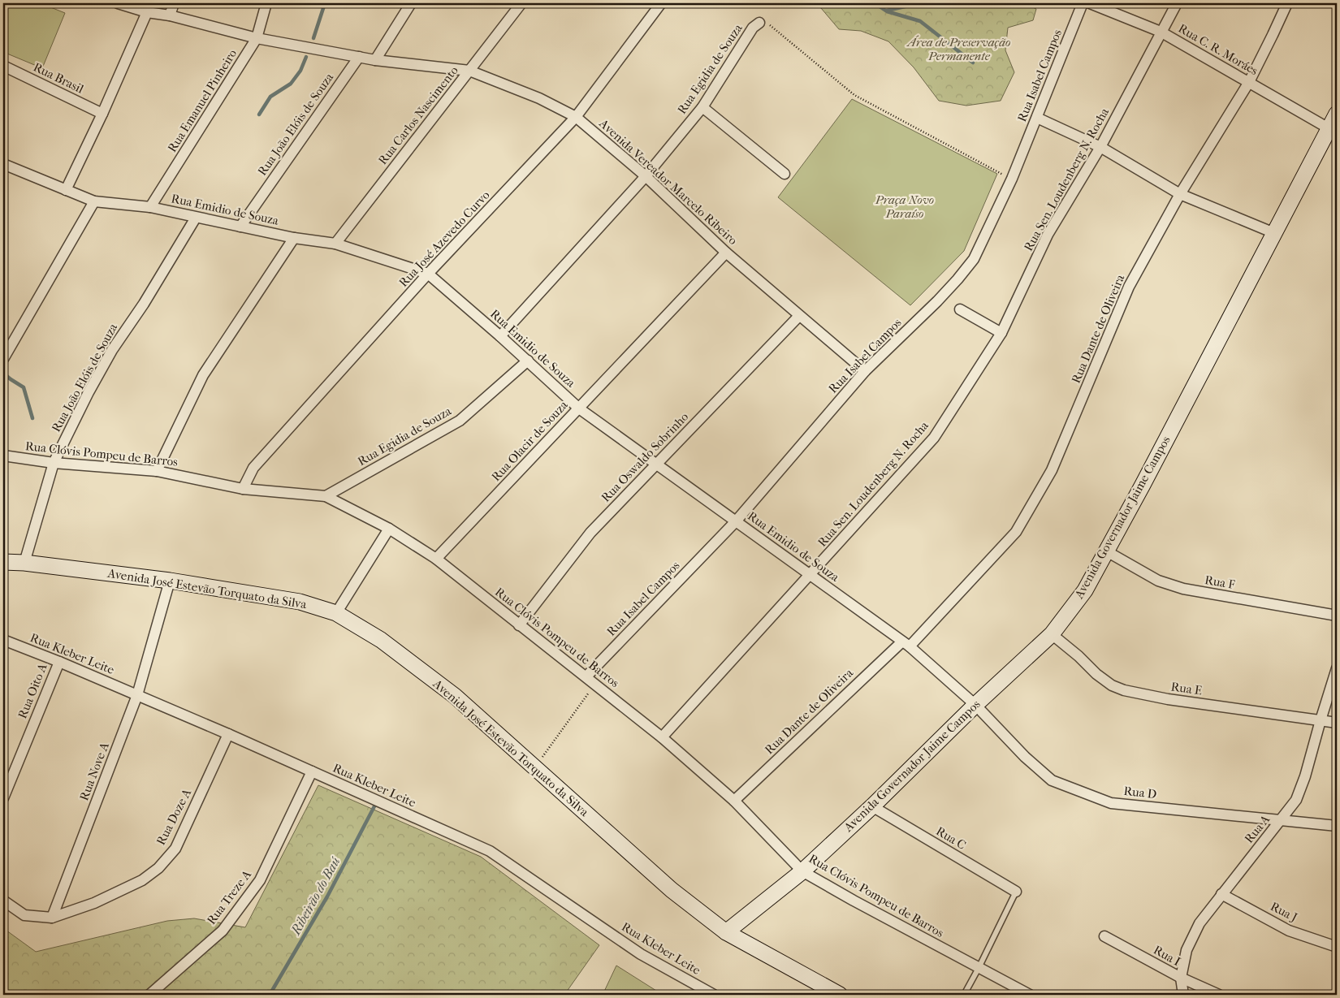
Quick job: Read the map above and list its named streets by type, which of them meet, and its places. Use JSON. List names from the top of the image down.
{
  "streets": {
    "street": [
      "Rua C. R. Moráes",
      "Rua Egidia de Souza",
      "Rua Isabel Campos",
      "Rua Brasil",
      "Rua Emanuel Pinheiro",
      "Rua Carlos Nascimento",
      "Rua João Elóis de Souza",
      "Rua Sen. Loudenberg N. Rocha",
      "Avenida Vereador Marcelo Ribeiro",
      "Rua Emidio de Souza",
      "Rua José Azevedo Curvo",
      "Rua Dante de Oliveira",
      "Rua Olacir de Souza",
      "Rua Clóvis Pompeu de Barros",
      "Rua Oswaldo Sobrinho",
      "Avenida Governador Jaime Campos",
      "Rua F",
      "Avenida José Estevão Torquato da Silva",
      "Rua Kleber Leite",
      "Rua E",
      "Rua Oito A",
      "Rua Nove A",
      "Rua D",
      "Rua Doze A",
      "Rua A",
      "Rua C",
      "Rua Treze A",
      "Rua J",
      "Rua I"
    ]
  },
  "crossings": [
    ["Rua C. R. Moráes", "Rua Sen. Loudenberg N. Rocha"],
    ["Rua C. R. Moráes", "Rua Dante de Oliveira"],
    ["Rua C. R. Moráes", "Avenida Governador Jaime Campos"],
    ["Rua Egidia de Souza", "Rua Isabel Campos"],
    ["Rua Egidia de Souza", "Avenida Vereador Marcelo Ribeiro"],
    ["Rua Egidia de Souza", "Rua Emidio de Souza"],
    ["Rua Egidia de Souza", "Rua Clóvis Pompeu de Barros"],
    ["Rua Isabel Campos", "Avenida Vereador Marcelo Ribeiro"],
    ["Rua Isabel Campos", "Rua Emidio de Souza"],
    ["Rua Isabel Campos", "Rua Clóvis Pompeu de Barros"],
    ["Rua Emanuel Pinheiro", "Avenida Vereador Marcelo Ribeiro"],
    ["Rua Emanuel Pinheiro", "Rua Emidio de Souza"],
    ["Rua Carlos Nascimento", "Avenida Vereador Marcelo Ribeiro"],
    ["Rua Carlos Nascimento", "Rua Emidio de Souza"],
    ["Rua João Elóis de Souza", "Avenida Vereador Marcelo Ribeiro"],
    ["Rua João Elóis de Souza", "Rua Emidio de Souza"],
    ["Rua João Elóis de Souza", "Rua Clóvis Pompeu de Barros"],
    ["Rua João Elóis de Souza", "Avenida José Estevão Torquato da Silva"],
    ["Rua Sen. Loudenberg N. Rocha", "Rua Emidio de Souza"],
    ["Rua Sen. Loudenberg N. Rocha", "Rua Clóvis Pompeu de Barros"],
    ["Avenida Vereador Marcelo Ribeiro", "Rua José Azevedo Curvo"],
    ["Avenida Vereador Marcelo Ribeiro", "Rua Olacir de Souza"],
    ["Avenida Vereador Marcelo Ribeiro", "Rua Oswaldo Sobrinho"],
    ["Rua Emidio de Souza", "Rua José Azevedo Curvo"],
    ["Rua Emidio de Souza", "Rua Dante de Oliveira"],
    ["Rua Emidio de Souza", "Rua Olacir de Souza"],
    ["Rua Emidio de Souza", "Rua Oswaldo Sobrinho"],
    ["Rua Emidio de Souza", "Avenida Governador Jaime Campos"],
    ["Rua Emidio de Souza", "Rua D"],
    ["Rua José Azevedo Curvo", "Rua Clóvis Pompeu de Barros"],
    ["Rua Dante de Oliveira", "Rua Clóvis Pompeu de Barros"],
    ["Rua Olacir de Souza", "Rua Clóvis Pompeu de Barros"],
    ["Rua Clóvis Pompeu de Barros", "Rua Oswaldo Sobrinho"],
    ["Rua Clóvis Pompeu de Barros", "Avenida Governador Jaime Campos"],
    ["Avenida Governador Jaime Campos", "Rua F"],
    ["Avenida Governador Jaime Campos", "Avenida José Estevão Torquato da Silva"],
    ["Avenida Governador Jaime Campos", "Rua E"],
    ["Avenida Governador Jaime Campos", "Rua D"],
    ["Avenida Governador Jaime Campos", "Rua C"],
    ["Avenida José Estevão Torquato da Silva", "Rua Nove A"],
    ["Rua Kleber Leite", "Rua Oito A"],
    ["Rua Kleber Leite", "Rua Nove A"],
    ["Rua Kleber Leite", "Rua Doze A"],
    ["Rua Kleber Leite", "Rua Treze A"],
    ["Rua E", "Rua A"],
    ["Rua Nove A", "Rua Doze A"],
    ["Rua D", "Rua A"],
    ["Rua A", "Rua J"],
    ["Rua A", "Rua I"]
  ],
  "water": ["Ribeirão do Baú"],
  "parks": ["Área de Preservação Permanente", "Praça Novo Paraíso"]
}
